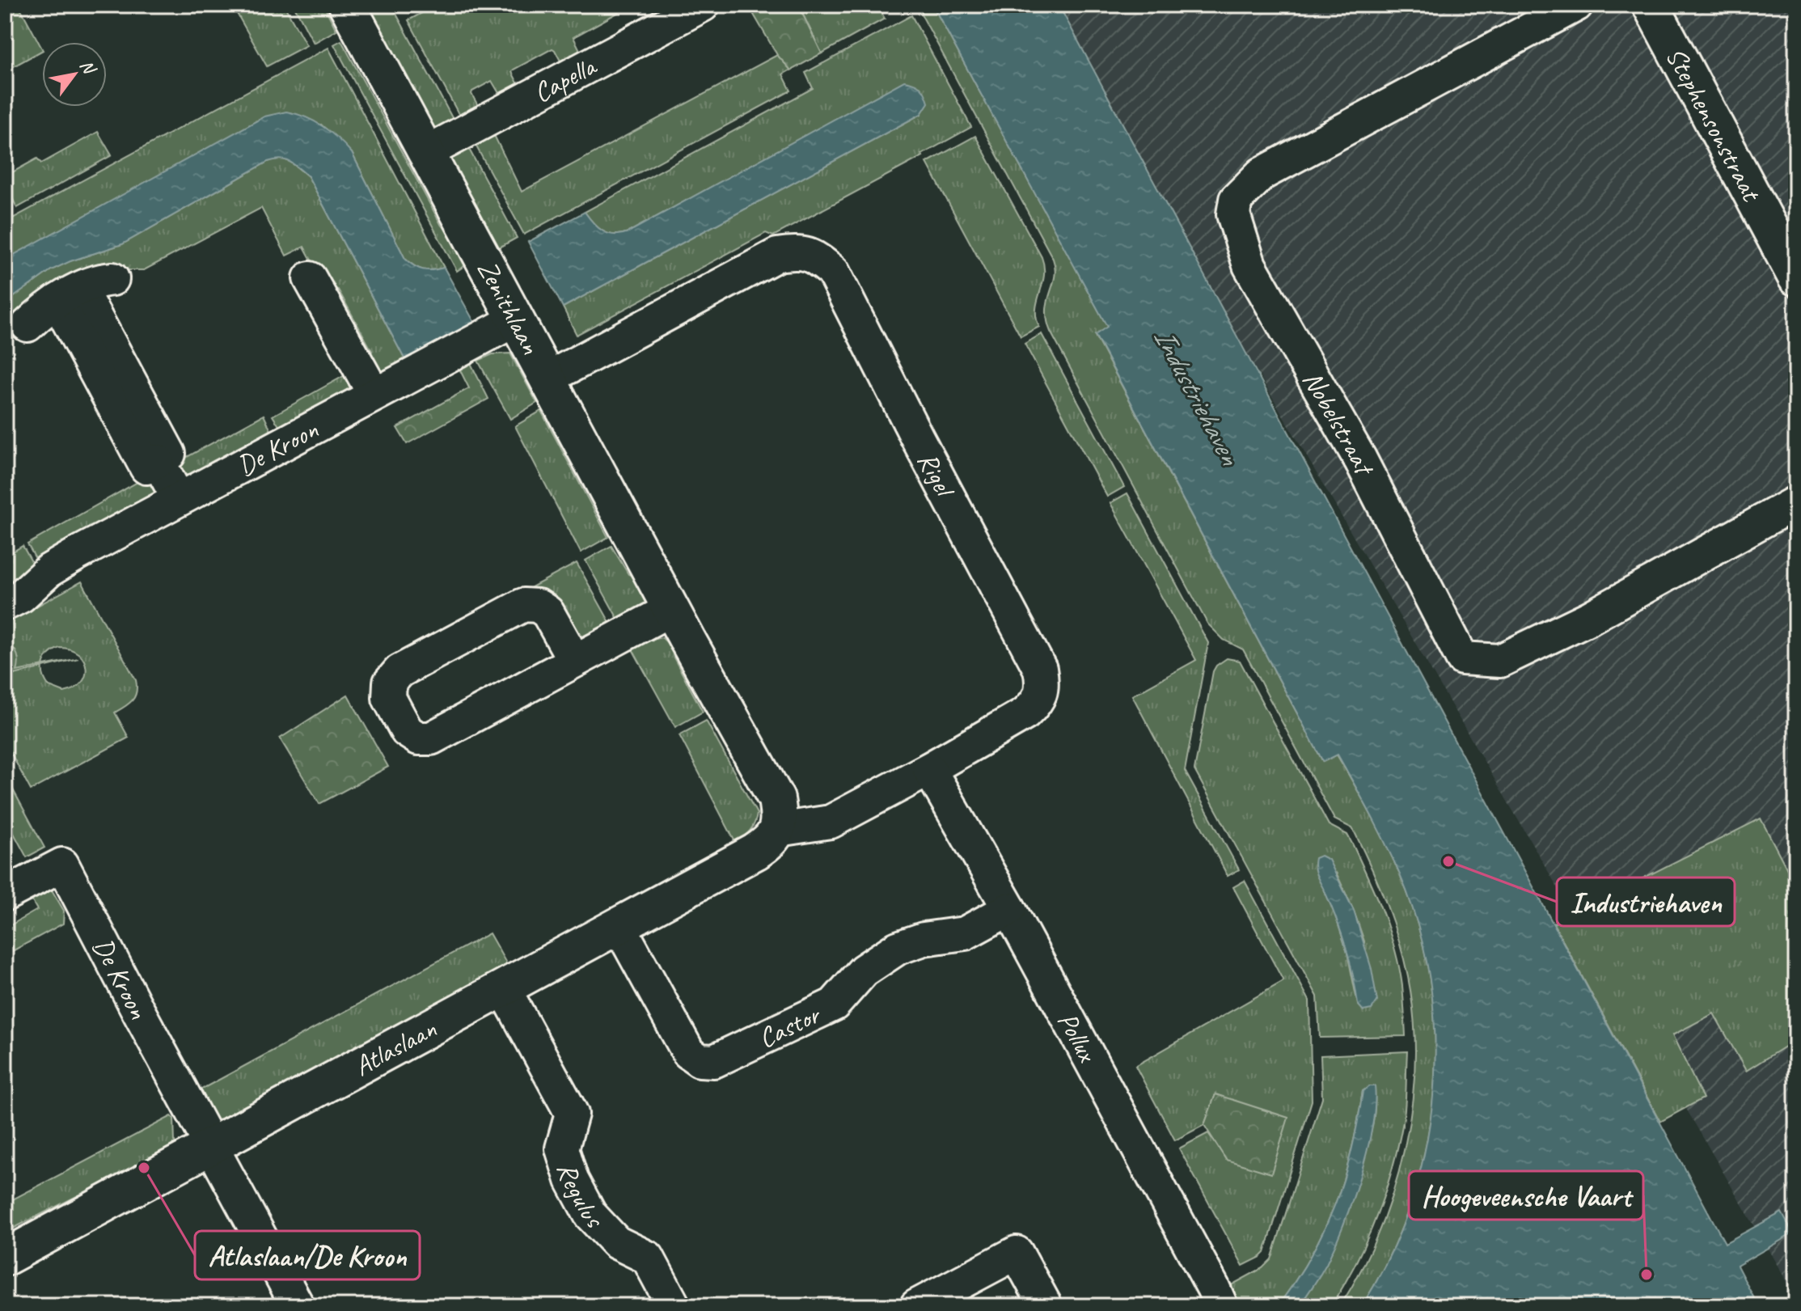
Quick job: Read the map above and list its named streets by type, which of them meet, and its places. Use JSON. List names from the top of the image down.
{
  "streets": {
    "street": [
      "Capella",
      "Stephensonstraat",
      "Zenithlaan",
      "Nobelstraat",
      "De Kroon",
      "Rigel",
      "Castor",
      "Pollux",
      "Atlaslaan",
      "Regulus"
    ]
  },
  "crossings": [
    ["Capella", "Zenithlaan"],
    ["Zenithlaan", "De Kroon"],
    ["Zenithlaan", "Rigel"],
    ["Zenithlaan", "Atlaslaan"],
    ["De Kroon", "Atlaslaan"],
    ["Rigel", "Pollux"],
    ["Rigel", "Atlaslaan"],
    ["Castor", "Pollux"],
    ["Castor", "Atlaslaan"],
    ["Atlaslaan", "Regulus"]
  ],
  "water": ["Industriehaven"],
  "places": ["Industriehaven", "Atlaslaan/De Kroon", "Hoogeveensche Vaart"],
  "north": "top right"
}
